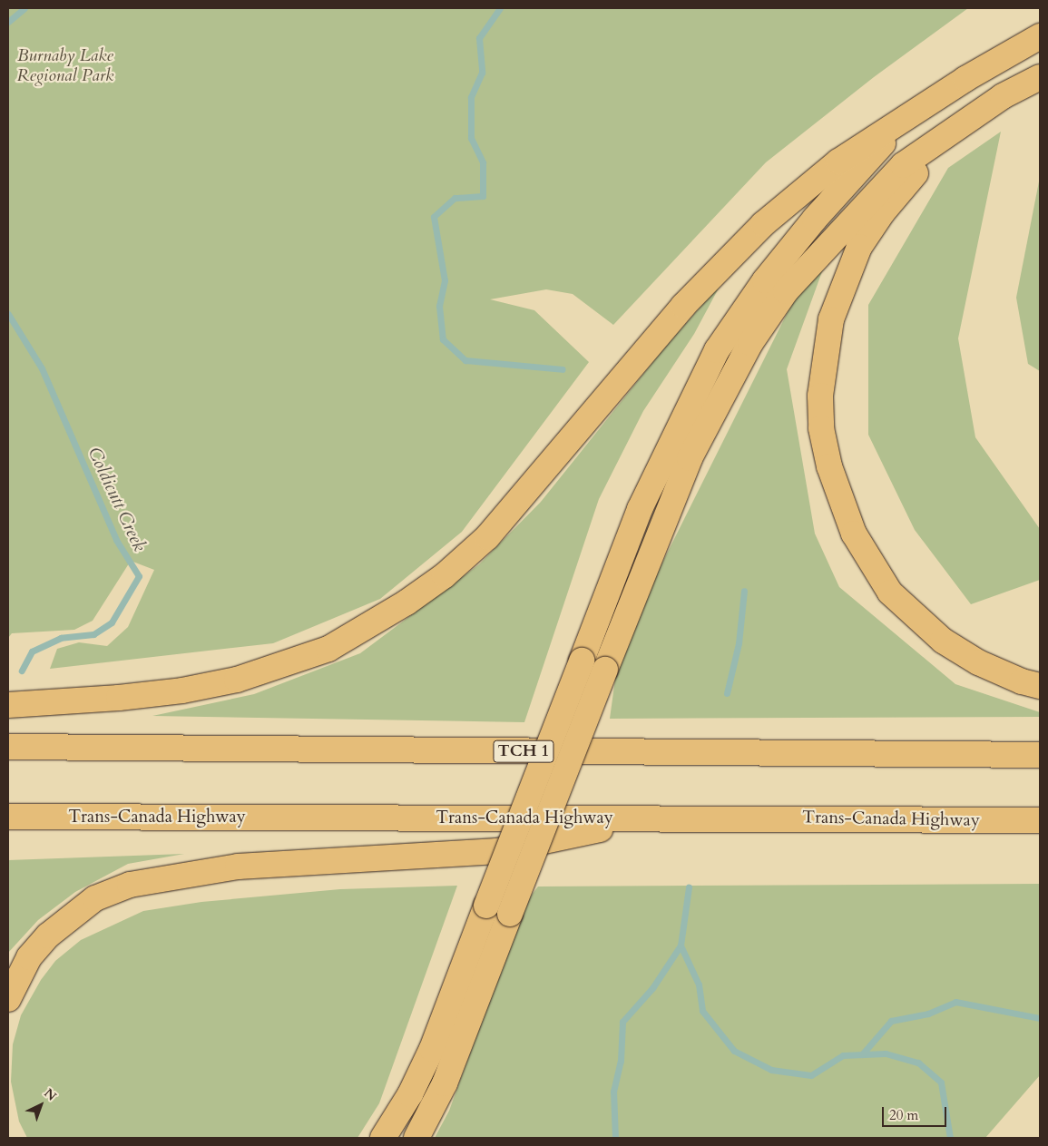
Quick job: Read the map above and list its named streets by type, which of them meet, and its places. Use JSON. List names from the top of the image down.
{
  "streets": {
    "highway": ["TCH 1", "Trans-Canada Highway"]
  },
  "water": ["Coldicutt Creek"],
  "parks": ["Burnaby Lake Regional Park"],
  "scale_bar": "20 m",
  "north": "top right"
}
